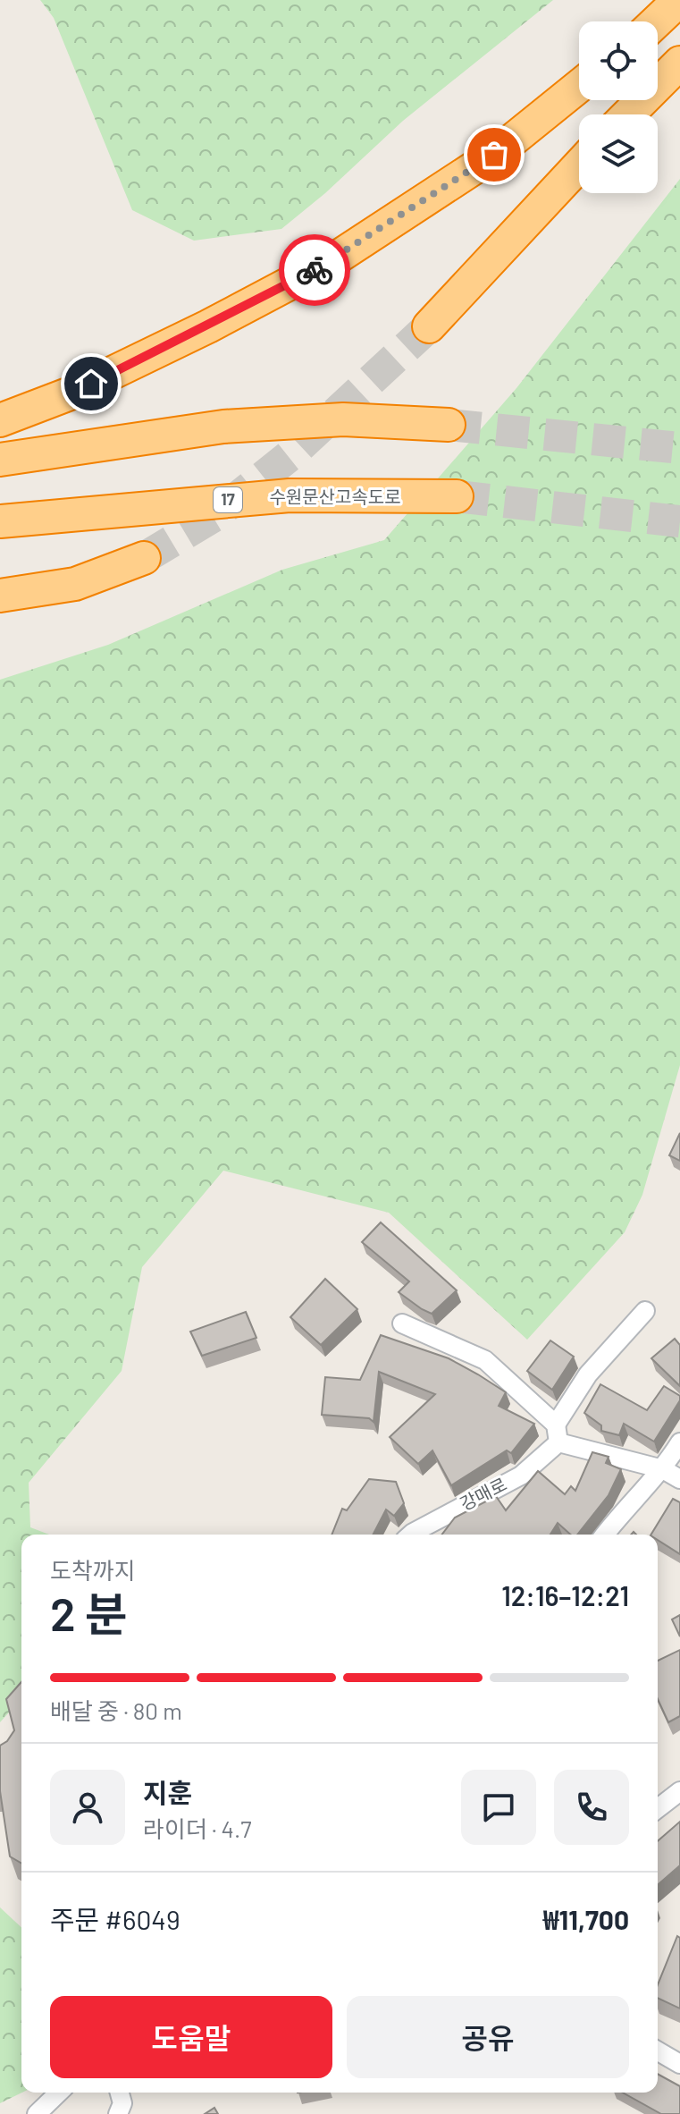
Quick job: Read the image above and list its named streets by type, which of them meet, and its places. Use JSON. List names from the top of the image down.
{
  "streets": {
    "highway": ["수원문산고속도로", "17"],
    "street": ["강매로"]
  },
  "page": {
    "heading": ["2 분", "도착까지", "12:16–12:21"],
    "panel": [
      "지훈",
      "라이더 · 4.7",
      "주문 #6049",
      "₩11,700"
    ],
    "bar": "배달 중 · 80 m",
    "buttons": ["도움말", "공유"]
  }
}
